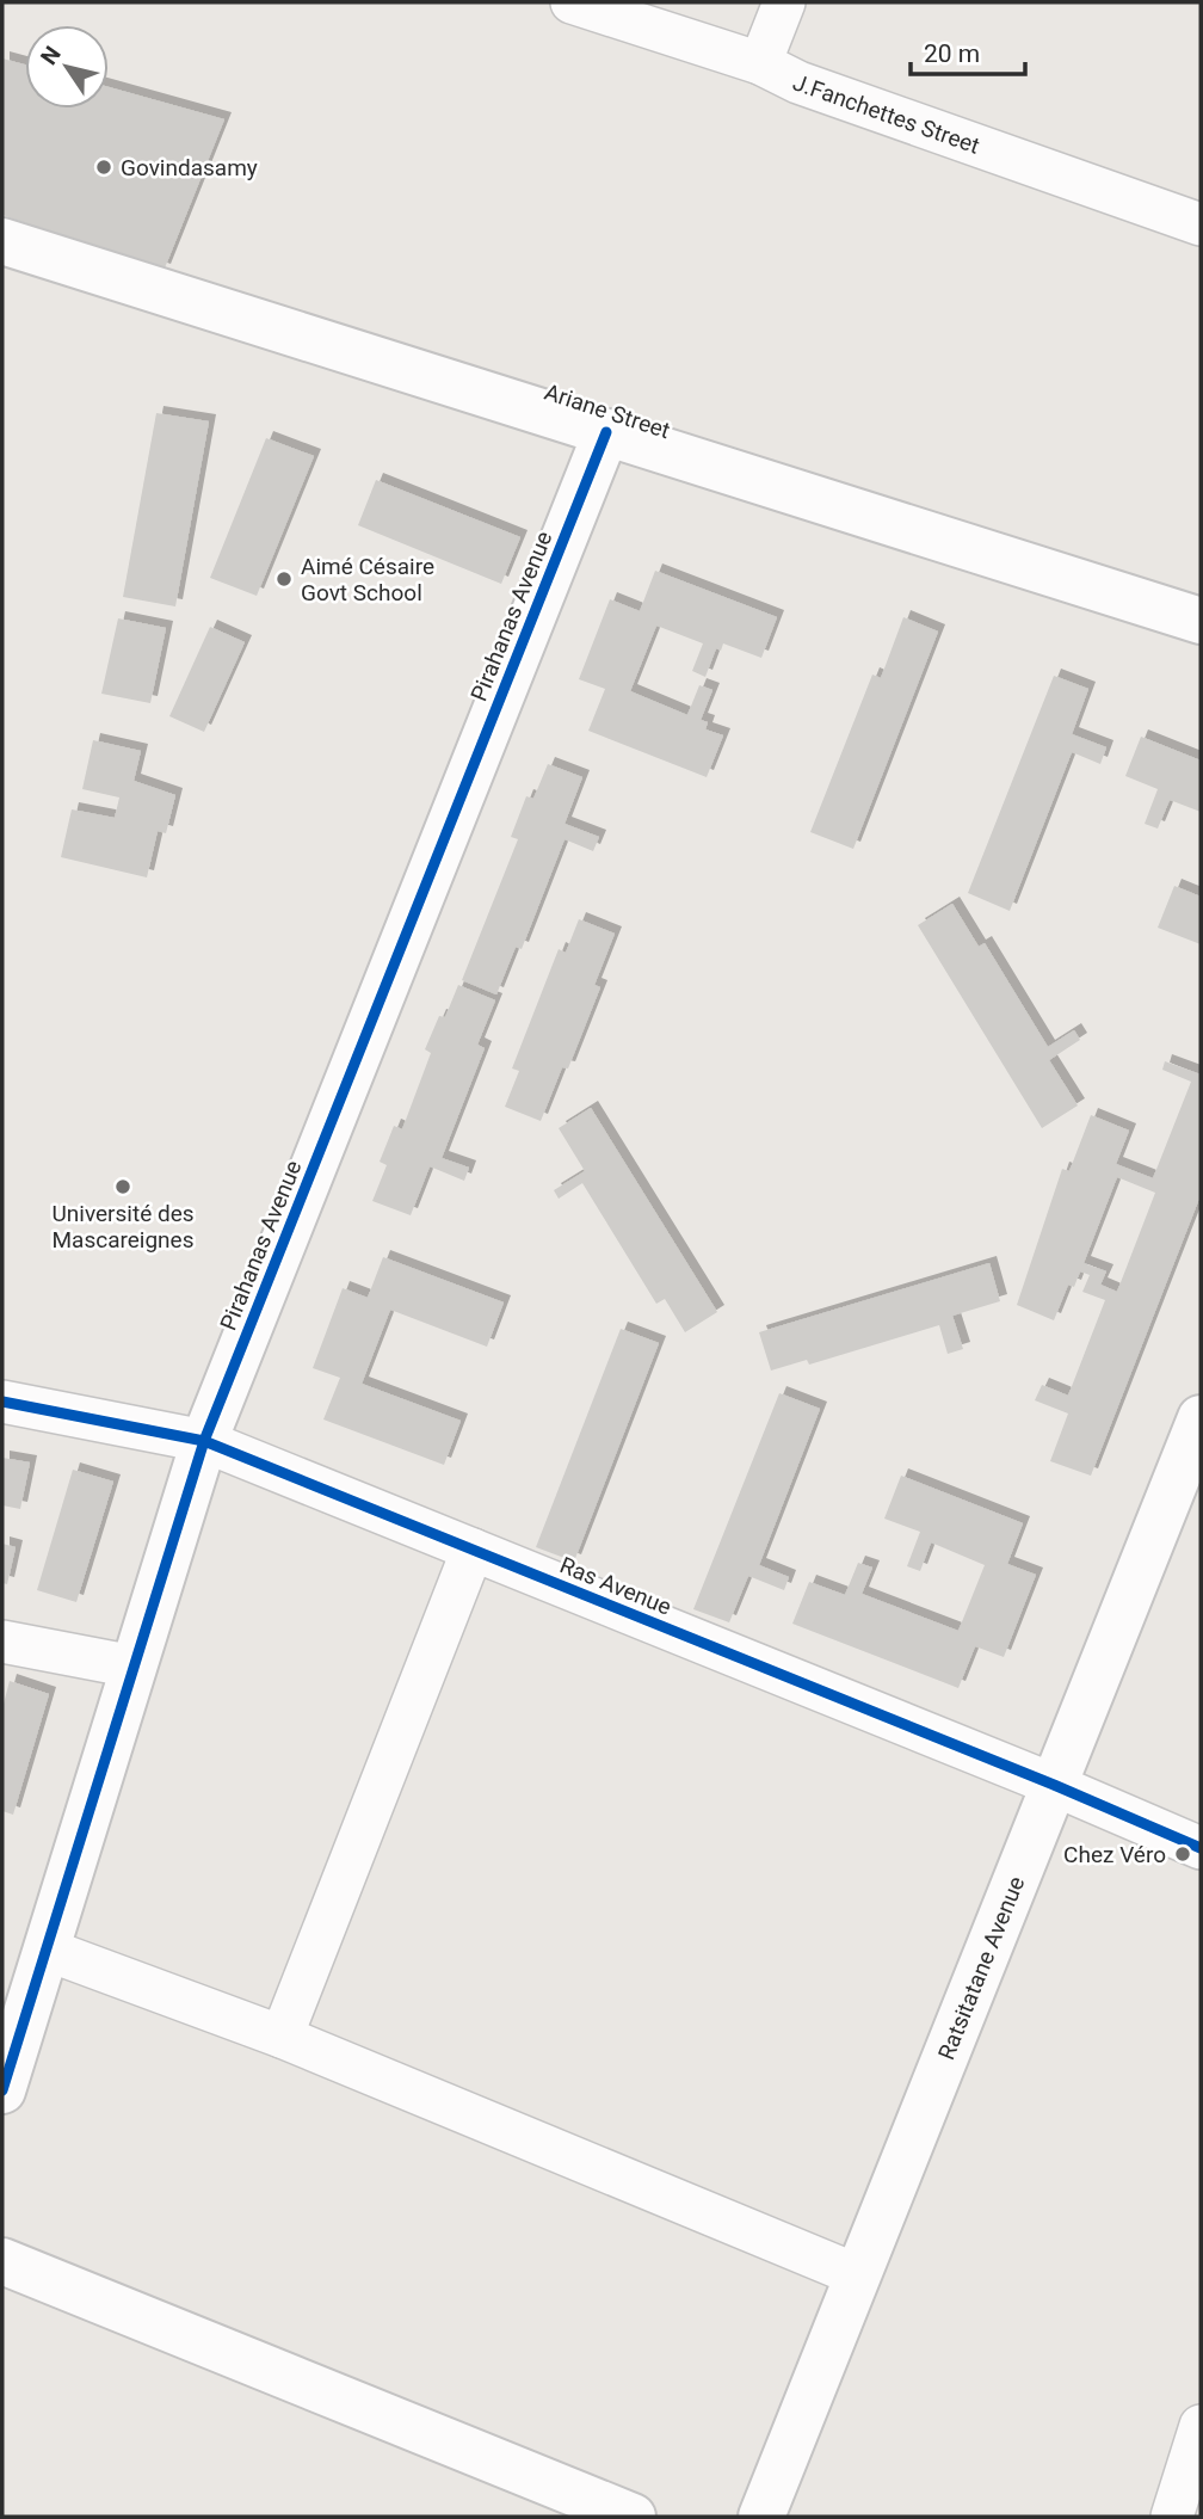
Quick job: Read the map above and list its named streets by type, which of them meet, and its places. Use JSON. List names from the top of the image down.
{
  "streets": {
    "street": [
      "J.Fanchettes Street",
      "Ariane Street",
      "Pirahanas Avenue",
      "Ras Avenue",
      "Ratsitatane Avenue"
    ]
  },
  "crossings": [
    ["Ariane Street", "Pirahanas Avenue"],
    ["Pirahanas Avenue", "Ras Avenue"],
    ["Ras Avenue", "Ratsitatane Avenue"]
  ],
  "places": [
    "Govindasamy",
    "Aimé Césaire Govt School",
    "Université des Mascareignes",
    "Chez Véro"
  ],
  "scale_bar": "20 m",
  "north": "top left"
}
